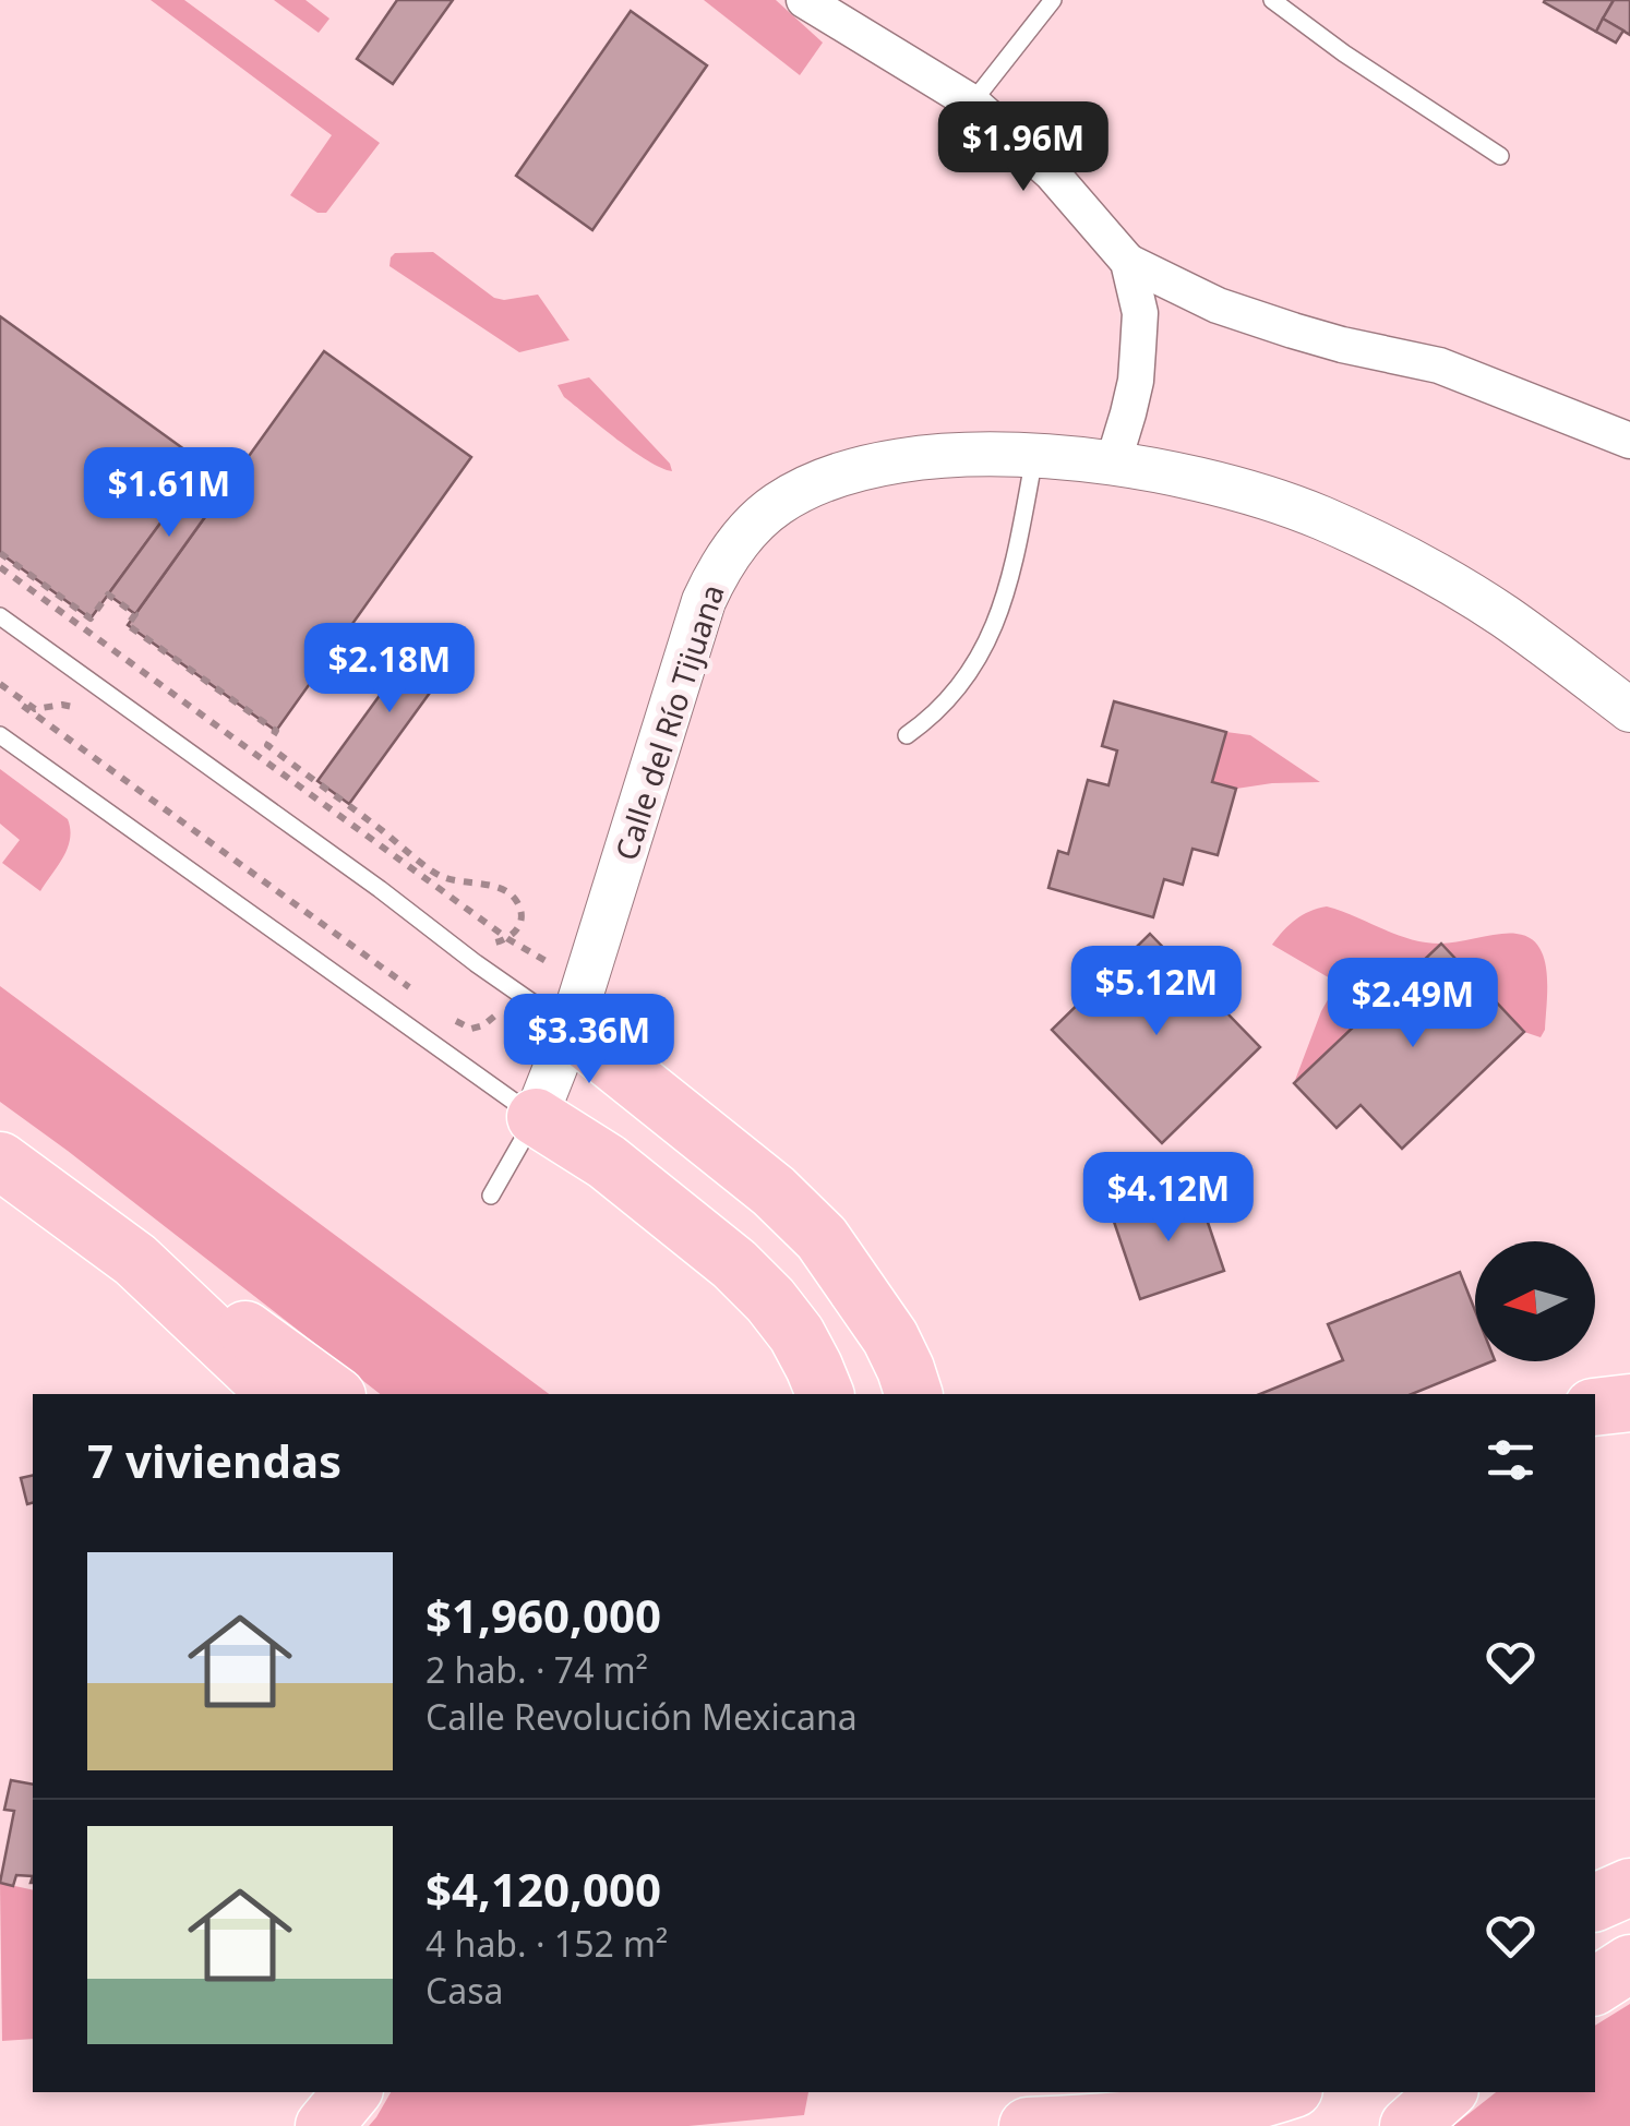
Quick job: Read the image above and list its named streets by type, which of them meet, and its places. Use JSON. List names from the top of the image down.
{
  "streets": {
    "street": ["Calle del Río Tijuana"]
  },
  "north": "left",
  "page": {
    "price": [
      "$1.96M",
      "$1.61M",
      "$2.18M",
      "$5.12M",
      "$2.49M",
      "$3.36M",
      "$4.12M"
    ],
    "heading": "7 viviendas",
    "list": [
      {
        "name": "$1,960,000",
        "note": "2 hab. · 74 m² · Calle Revolución Mexicana"
      },
      {
        "name": "$4,120,000",
        "note": "4 hab. · 152 m² · Casa"
      }
    ]
  }
}
